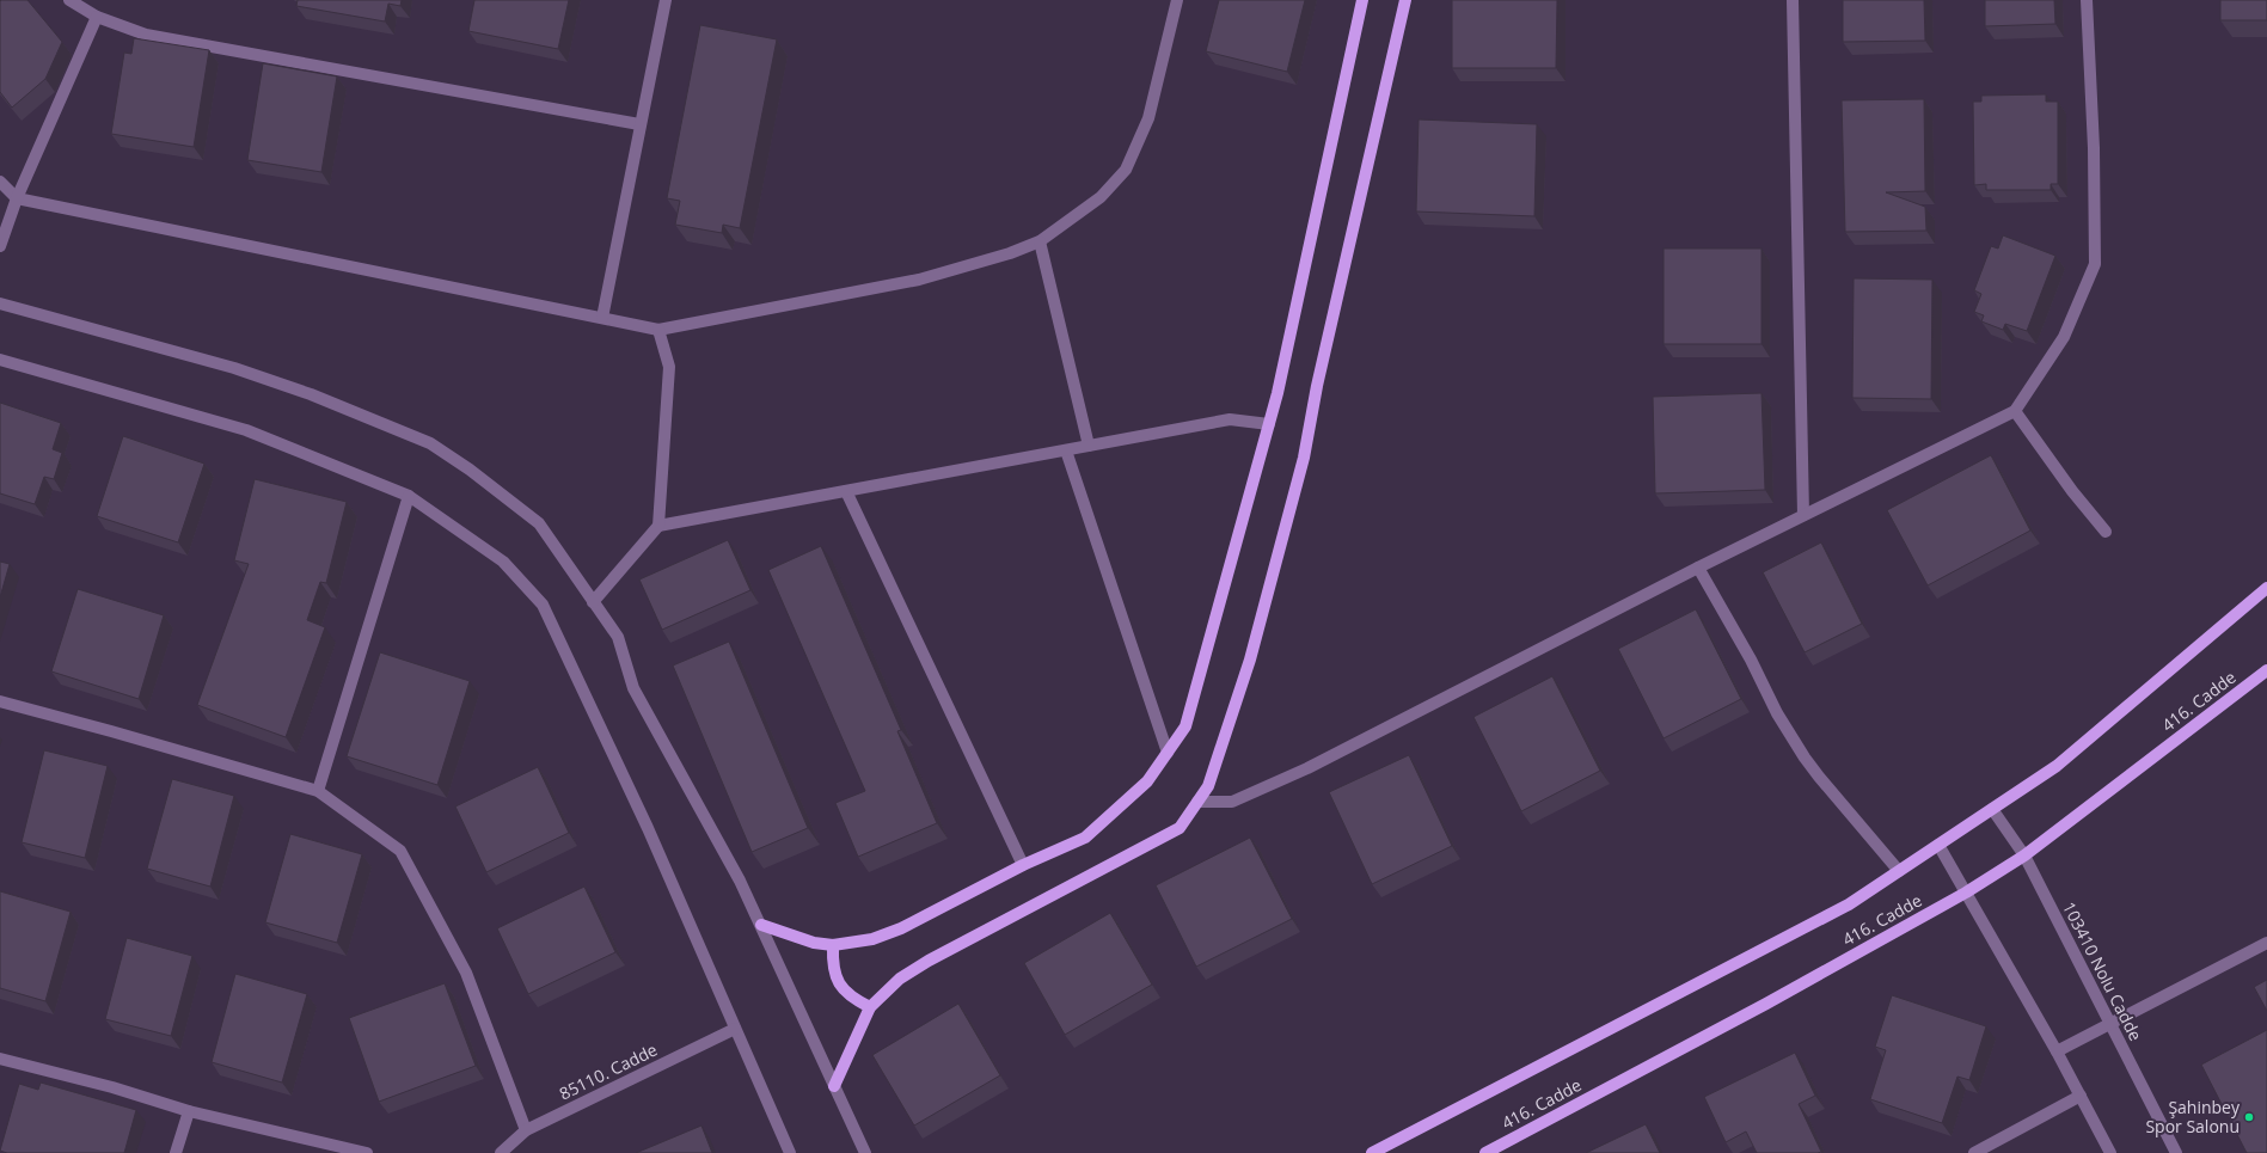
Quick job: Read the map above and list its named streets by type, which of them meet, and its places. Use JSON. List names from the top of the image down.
{
  "streets": {
    "main road": ["416. Cadde"],
    "street": ["103410 Nolu Cadde", "85110. Cadde"]
  },
  "crossings": [
    ["416. Cadde", "103410 Nolu Cadde"]
  ],
  "places": ["Şahinbey Spor Salonu"]
}
